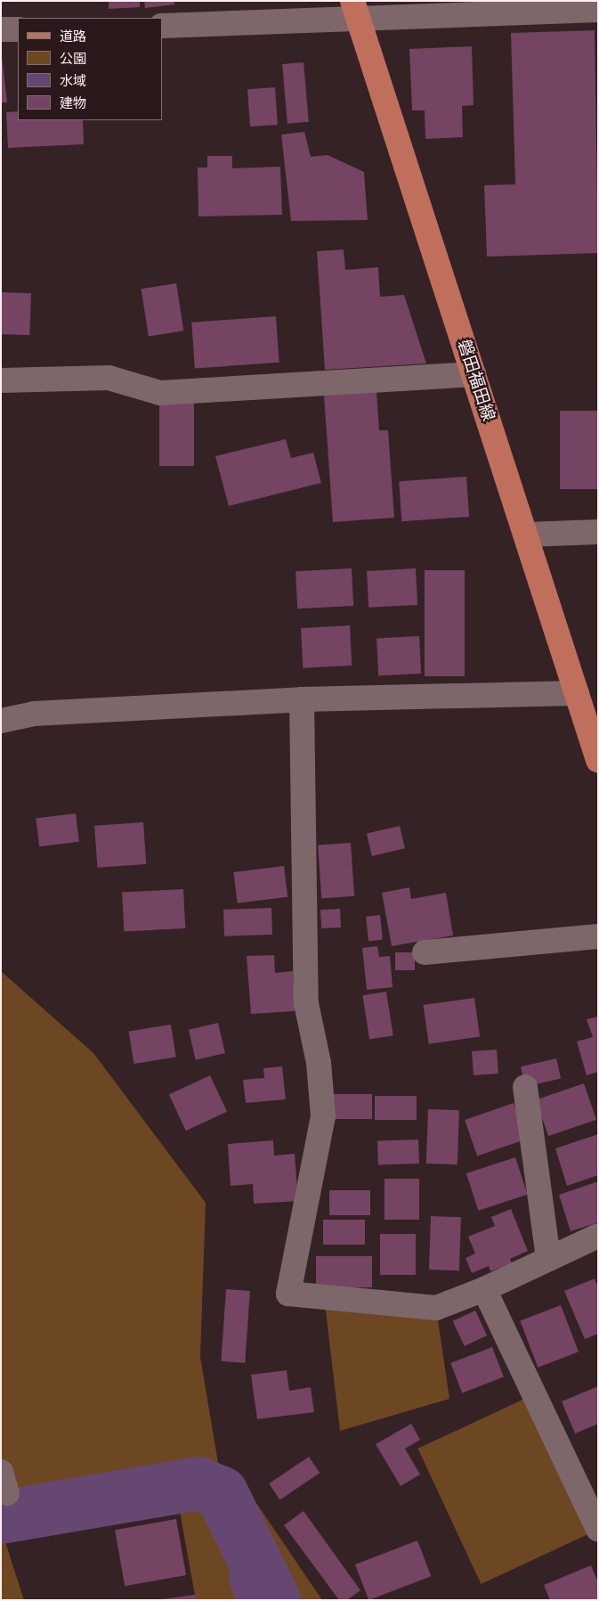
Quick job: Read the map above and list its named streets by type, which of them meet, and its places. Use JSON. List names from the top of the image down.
{
  "streets": {
    "main road": ["磐田福田線"]
  },
  "legend": [
    "道路",
    "公園",
    "水域",
    "建物"
  ]
}
